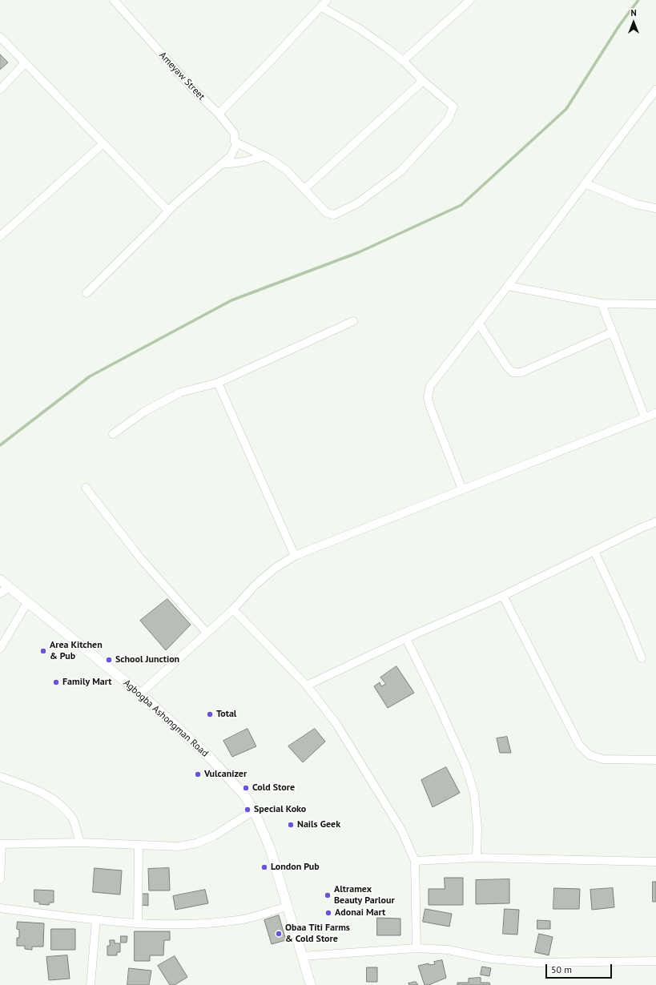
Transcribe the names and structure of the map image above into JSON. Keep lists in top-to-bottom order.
{
  "streets": {
    "street": ["Ameyaw Street", "Agbogba Ashongman Road"]
  },
  "places": [
    "Area Kitchen & Pub",
    "School Junction",
    "Family Mart",
    "Total",
    "Vulcanizer",
    "Cold Store",
    "Special Koko",
    "Nails Geek",
    "London Pub",
    "Altramex Beauty Parlour",
    "Adonai Mart",
    "Obaa Titi Farms & Cold Store"
  ],
  "scale_bar": "50 m",
  "north": "top"
}
